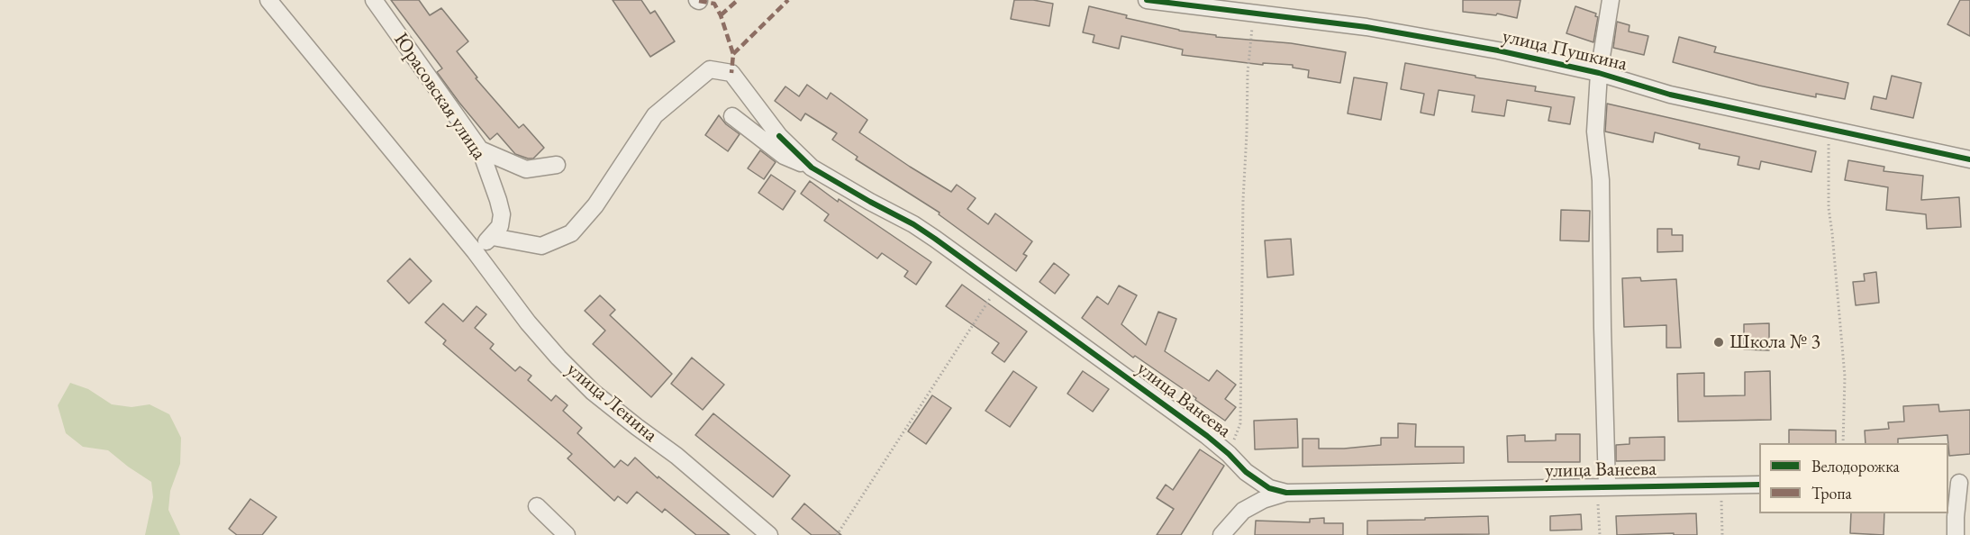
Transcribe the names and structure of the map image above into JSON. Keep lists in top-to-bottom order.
{
  "streets": {
    "street": [
      "улица Пушкина",
      "Юрасовская улица",
      "улица Ванеева",
      "улица Ленина"
    ]
  },
  "crossings": [
    ["Юрасовская улица", "улица Ванеева"]
  ],
  "places": ["Школа № 3"],
  "legend": ["Велодорожка", "Тропа"]
}
